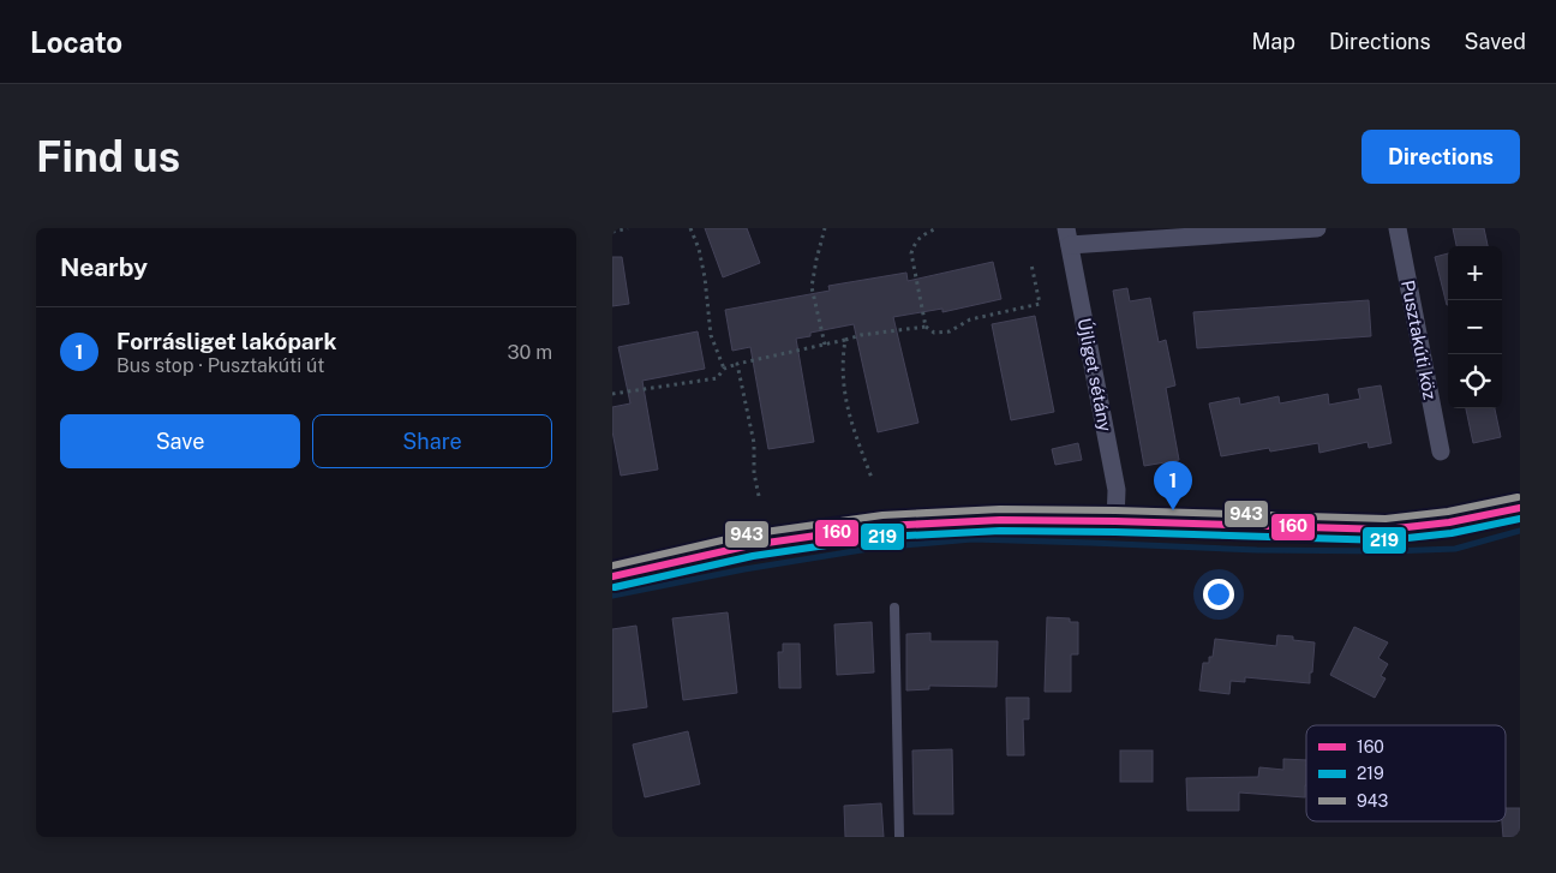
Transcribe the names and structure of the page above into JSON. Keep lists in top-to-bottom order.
{
  "streets": {
    "street": ["Pusztakúti köz", "Újliget sétány"]
  },
  "lines": ["transit line 943", "transit line 160", "transit line 219"],
  "legend": ["160", "219", "943"],
  "page": {
    "header": "Locato",
    "nav": ["Map", "Directions", "Saved"],
    "buttons": [
      "Directions",
      ["Save", "Share"]
    ],
    "title": "Find us",
    "heading": "Nearby",
    "map_buttons": ["+", "−"],
    "list": [
      {
        "mark": "1",
        "name": "Forrásliget lakópark",
        "note": "Bus stop · Pusztakúti út",
        "value": "30 m"
      }
    ],
    "pins": "1"
  }
}
